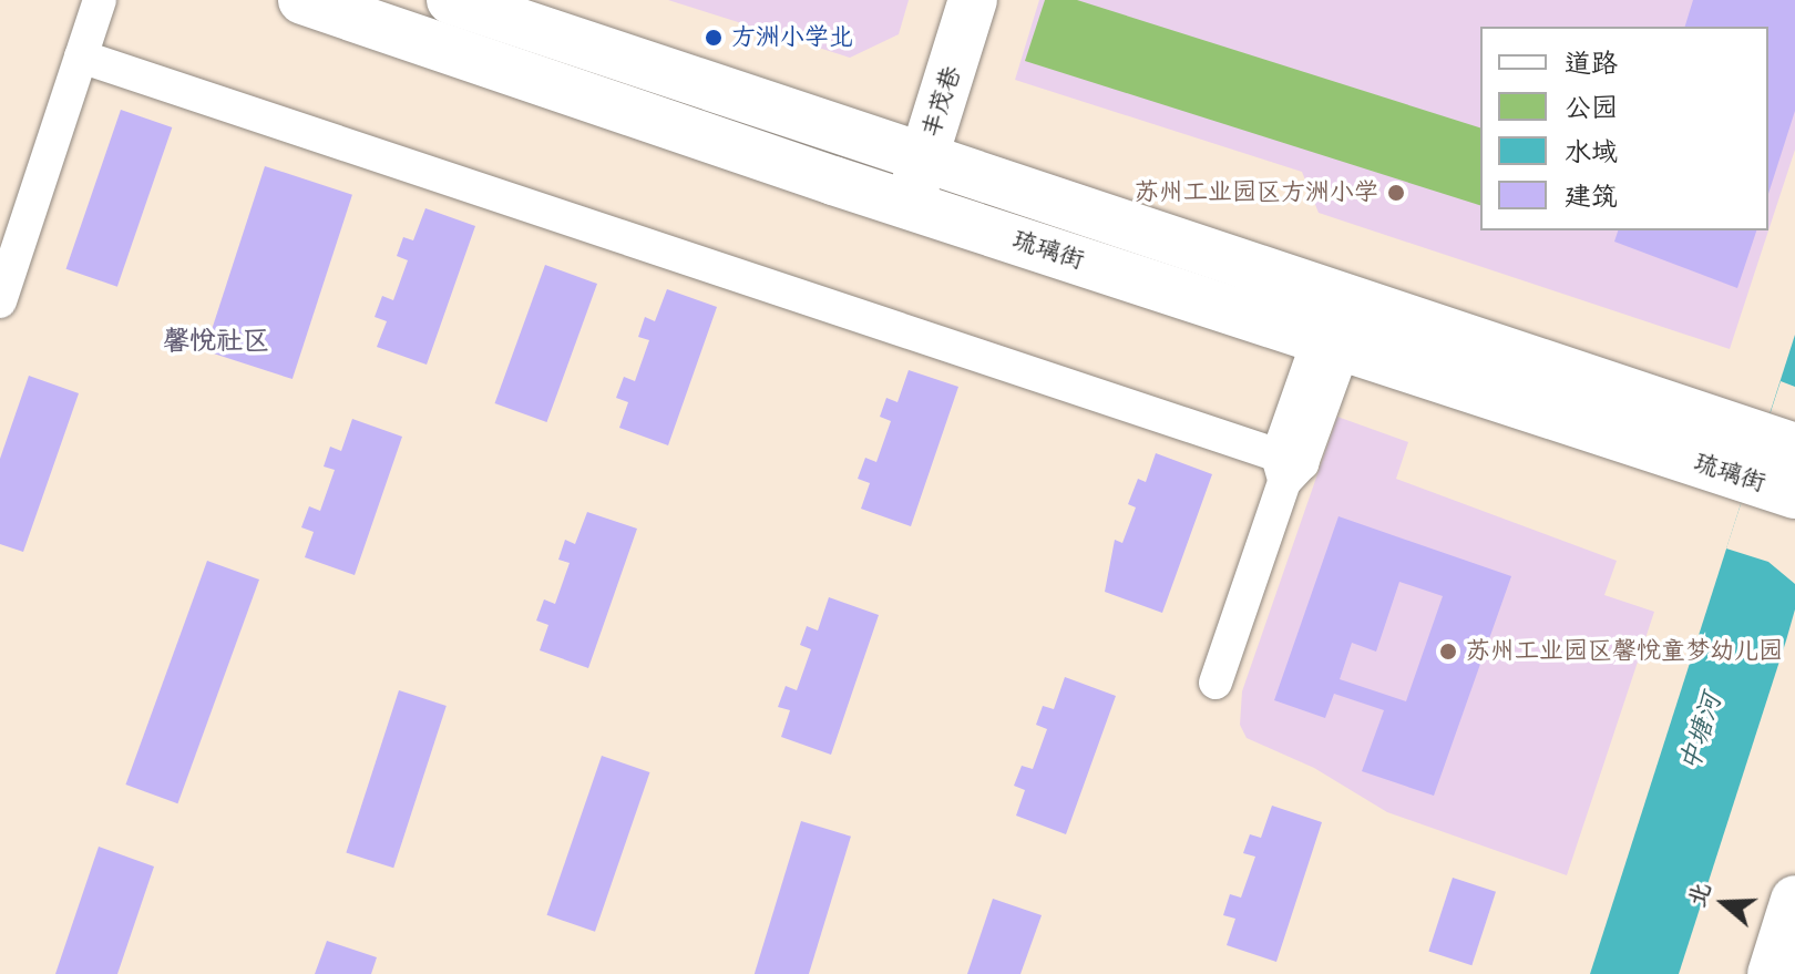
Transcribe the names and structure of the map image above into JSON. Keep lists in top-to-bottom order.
{
  "streets": {
    "main road": ["丰茂巷", "琉璃街"]
  },
  "crossings": [
    ["丰茂巷", "琉璃街"]
  ],
  "districts": ["馨悦社区"],
  "water": ["中塘河"],
  "places": ["方洲小学北", "苏州工业园区方洲小学", "苏州工业园区馨悦童梦幼儿园"],
  "legend": [
    "道路",
    "公园",
    "水域",
    "建筑"
  ],
  "north": "left"
}
